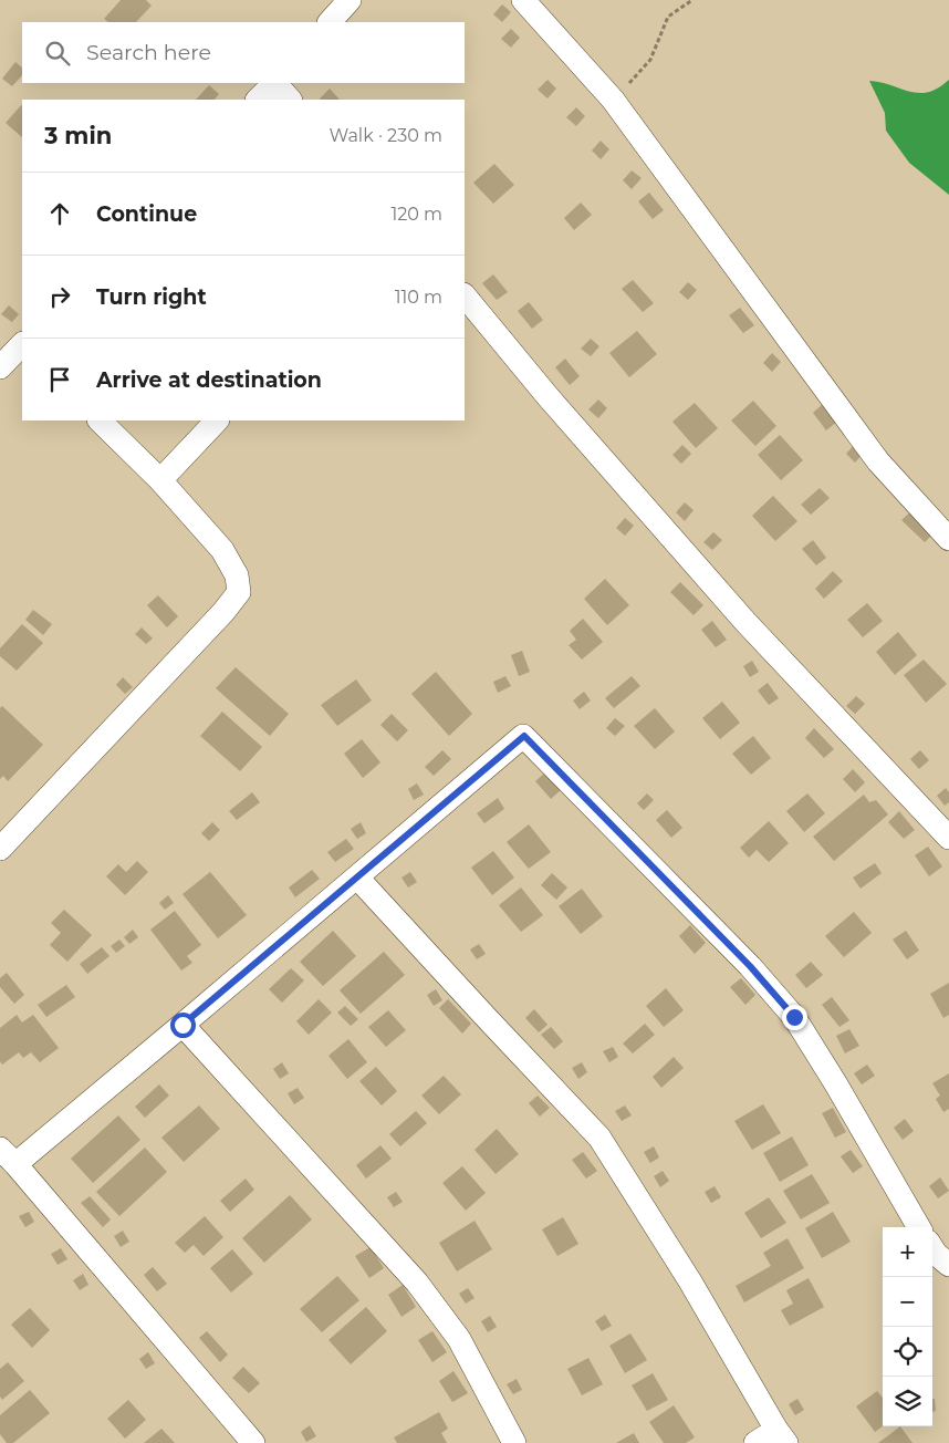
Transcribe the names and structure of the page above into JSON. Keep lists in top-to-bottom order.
{
  "page": {
    "search": "Search here",
    "heading": ["3 min", "Walk · 230 m"],
    "list": [
      ["Continue", "120 m"],
      ["Turn right", "110 m"],
      "Arrive at destination"
    ],
    "map_buttons": ["+", "−"]
  }
}
